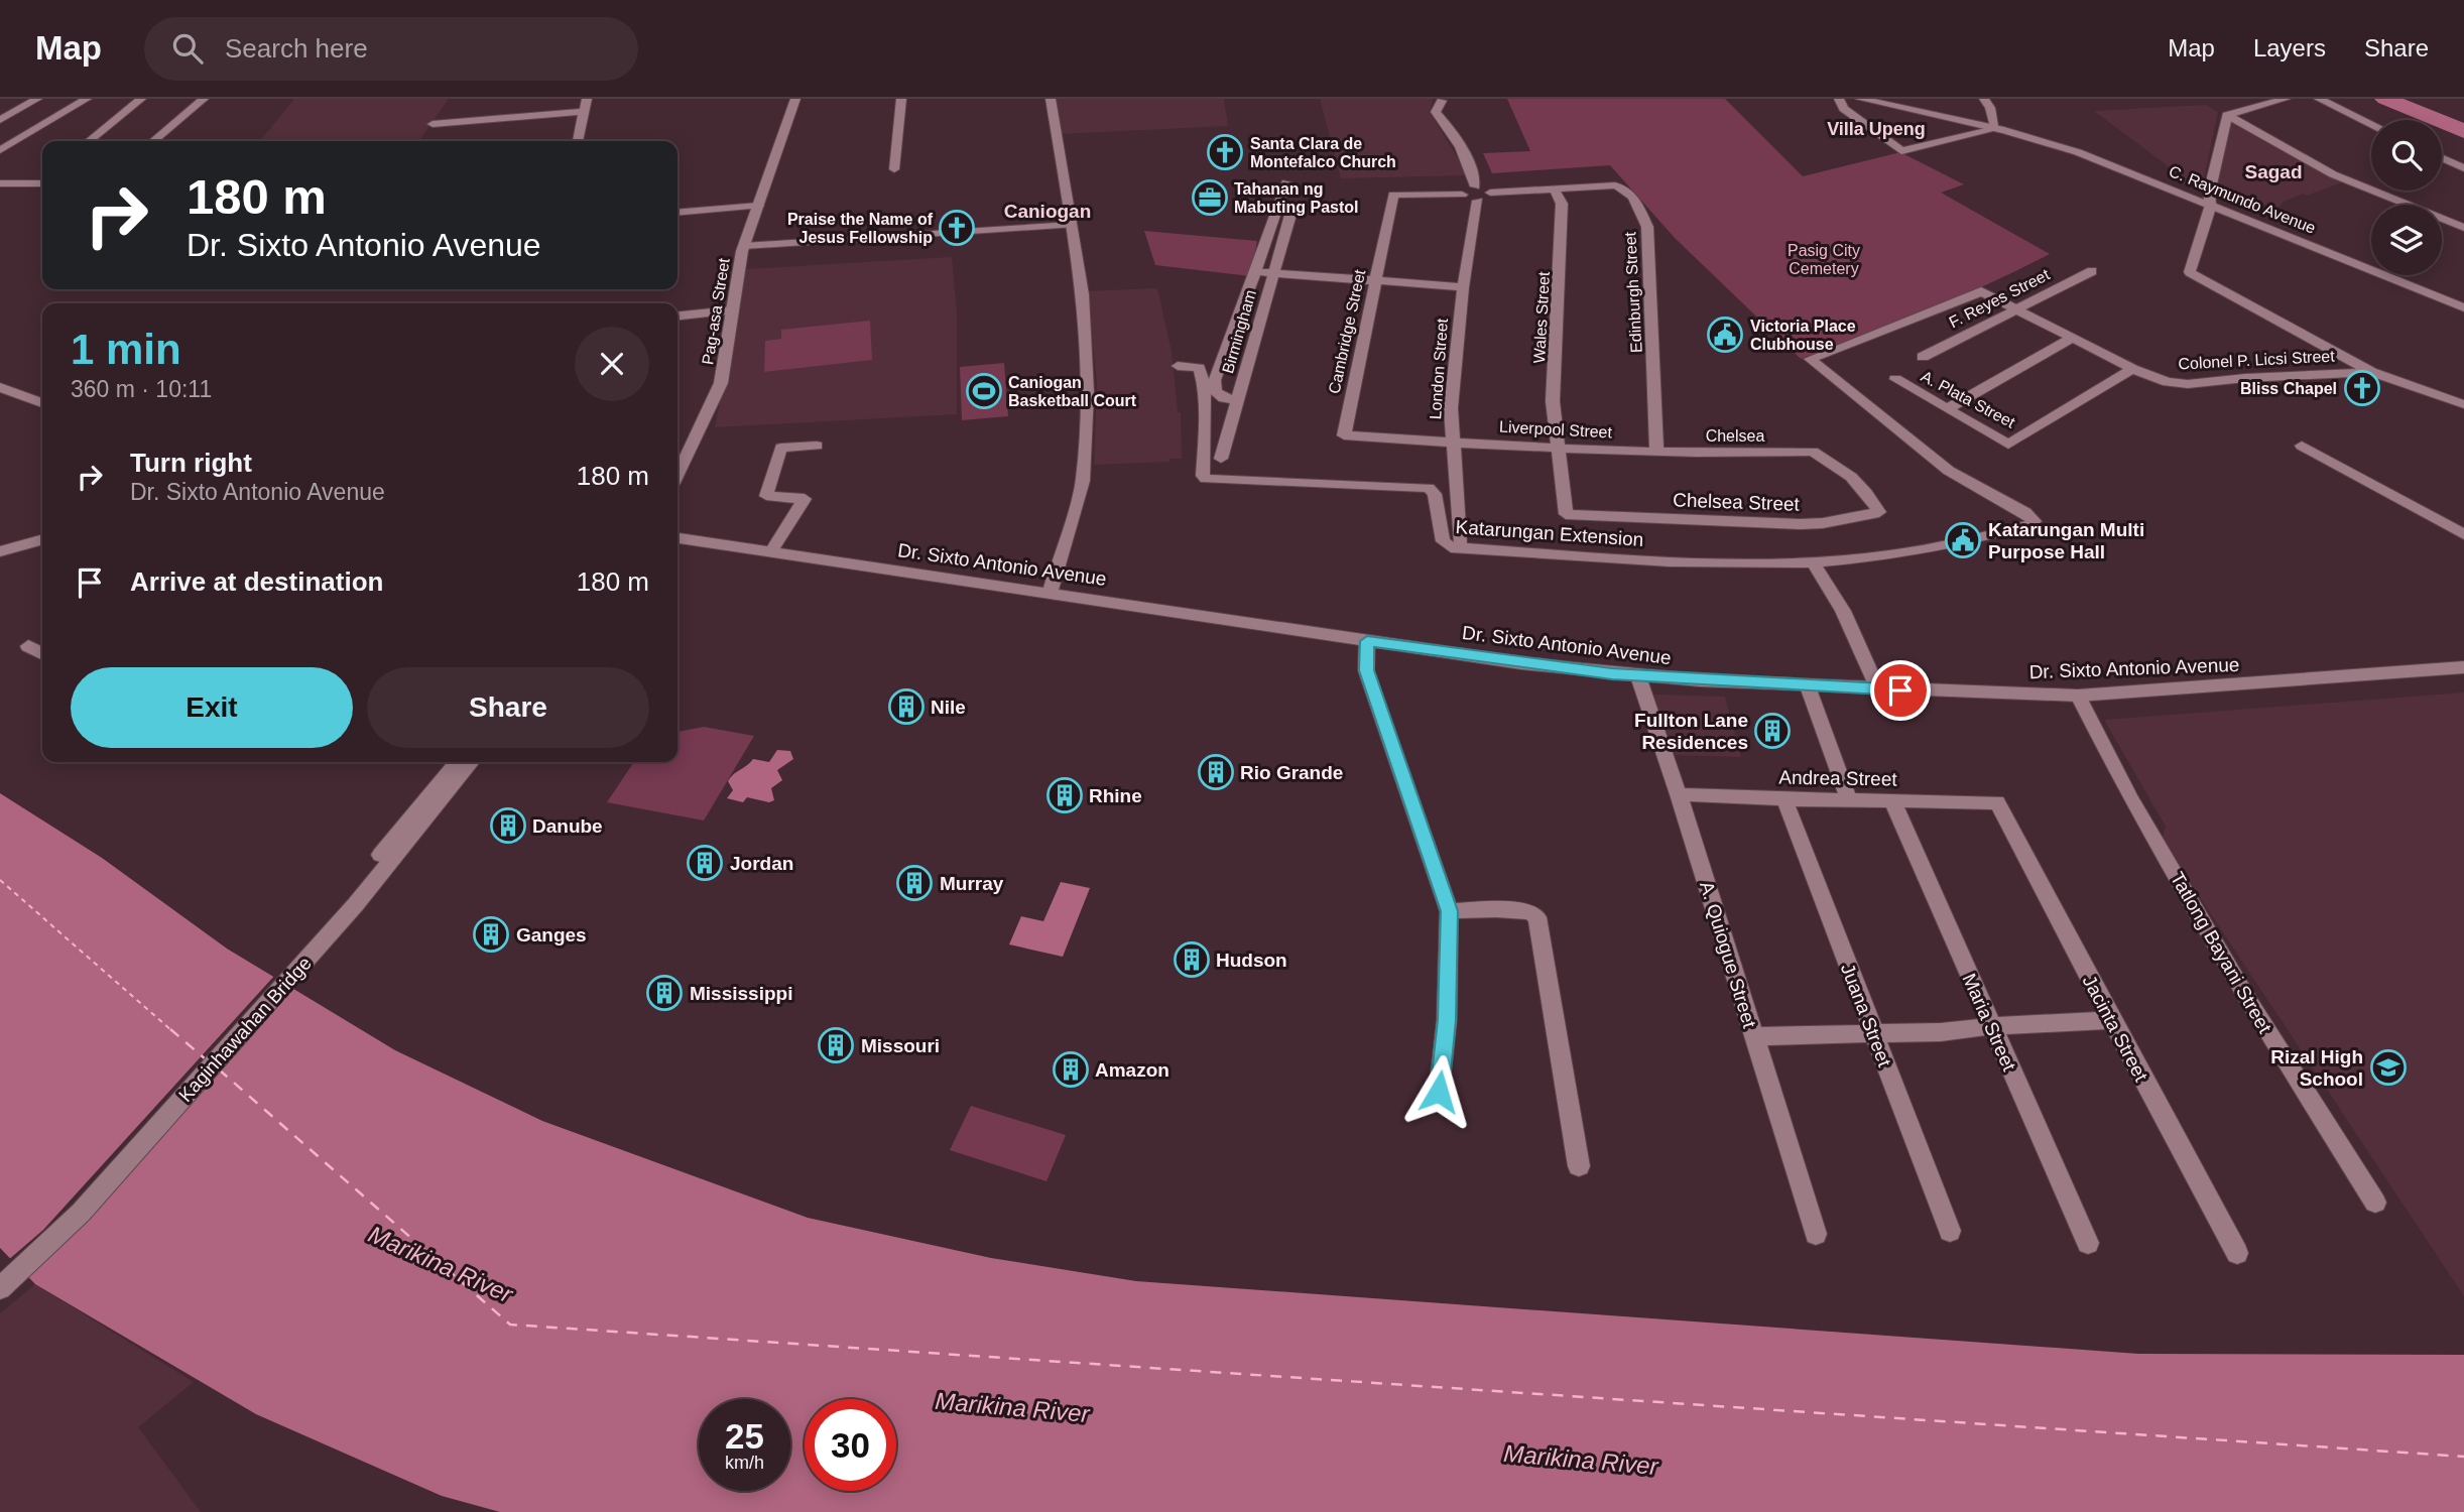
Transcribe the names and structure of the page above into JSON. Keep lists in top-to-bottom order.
{
  "streets": {
    "street": [
      "C. Raymundo Avenue",
      "Edinburgh Street",
      "F. Reyes Street",
      "Pag-asa Street",
      "Wales Street",
      "Birmingham",
      "Cambridge Street",
      "Colonel P. Licsi Street",
      "London Street",
      "A. Plata Street",
      "Liverpool Street",
      "Chelsea",
      "Chelsea Street",
      "Katarungan Extension",
      "Dr. Sixto Antonio Avenue",
      "Andrea Street",
      "Tatlong Bayani Street",
      "A. Quiogue Street",
      "Juana Street",
      "Maria Street",
      "Jacinta Street",
      "Kaginhawahan Bridge"
    ]
  },
  "crossings": [
    ["Edinburgh Street", "Wales Street"],
    ["Edinburgh Street", "Liverpool Street"],
    ["Edinburgh Street", "Chelsea"],
    ["F. Reyes Street", "Colonel P. Licsi Street"],
    ["Wales Street", "Liverpool Street"],
    ["Wales Street", "Chelsea Street"],
    ["Cambridge Street", "London Street"],
    ["Cambridge Street", "Liverpool Street"],
    ["Colonel P. Licsi Street", "A. Plata Street"],
    ["Colonel P. Licsi Street", "Katarungan Extension"],
    ["London Street", "Liverpool Street"],
    ["Liverpool Street", "Chelsea"],
    ["Liverpool Street", "Chelsea Street"],
    ["Chelsea", "Chelsea Street"],
    ["Dr. Sixto Antonio Avenue", "Tatlong Bayani Street"],
    ["Dr. Sixto Antonio Avenue", "A. Quiogue Street"],
    ["Andrea Street", "A. Quiogue Street"],
    ["Andrea Street", "Juana Street"],
    ["Andrea Street", "Maria Street"],
    ["Andrea Street", "Jacinta Street"]
  ],
  "districts": ["Villa Upeng", "Sagad", "Caniogan"],
  "water": ["Marikina River"],
  "parks": ["Pasig City Cemetery"],
  "places": {
    "church": ["Santa Clara de Montefalco Church", "Praise the Name of Jesus Fellowship", "Bliss Chapel"],
    "office": ["Tahanan ng Mabuting Pastol"],
    "public building": ["Victoria Place Clubhouse", "Katarungan Multi Purpose Hall"],
    "sports": ["Caniogan Basketball Court"],
    "building": [
      "Nile",
      "Fullton Lane Residences",
      "Rio Grande",
      "Rhine",
      "Danube",
      "Jordan",
      "Murray",
      "Ganges",
      "Hudson",
      "Mississippi",
      "Missouri",
      "Amazon"
    ],
    "school or university": ["Rizal High School"]
  },
  "page": {
    "header": "Map",
    "search": "Search here",
    "nav": ["Map", "Layers", "Share"],
    "turn": ["180 m", "Dr. Sixto Antonio Avenue"],
    "heading": ["1 min", "360 m · 10:11"],
    "list": [
      {
        "name": "Turn right",
        "note": "Dr. Sixto Antonio Avenue",
        "value": "180 m"
      },
      {
        "name": "Arrive at destination",
        "value": "180 m"
      }
    ],
    "buttons": ["Exit", "Share"],
    "speed": "25 km/h",
    "limit": "30"
  }
}
